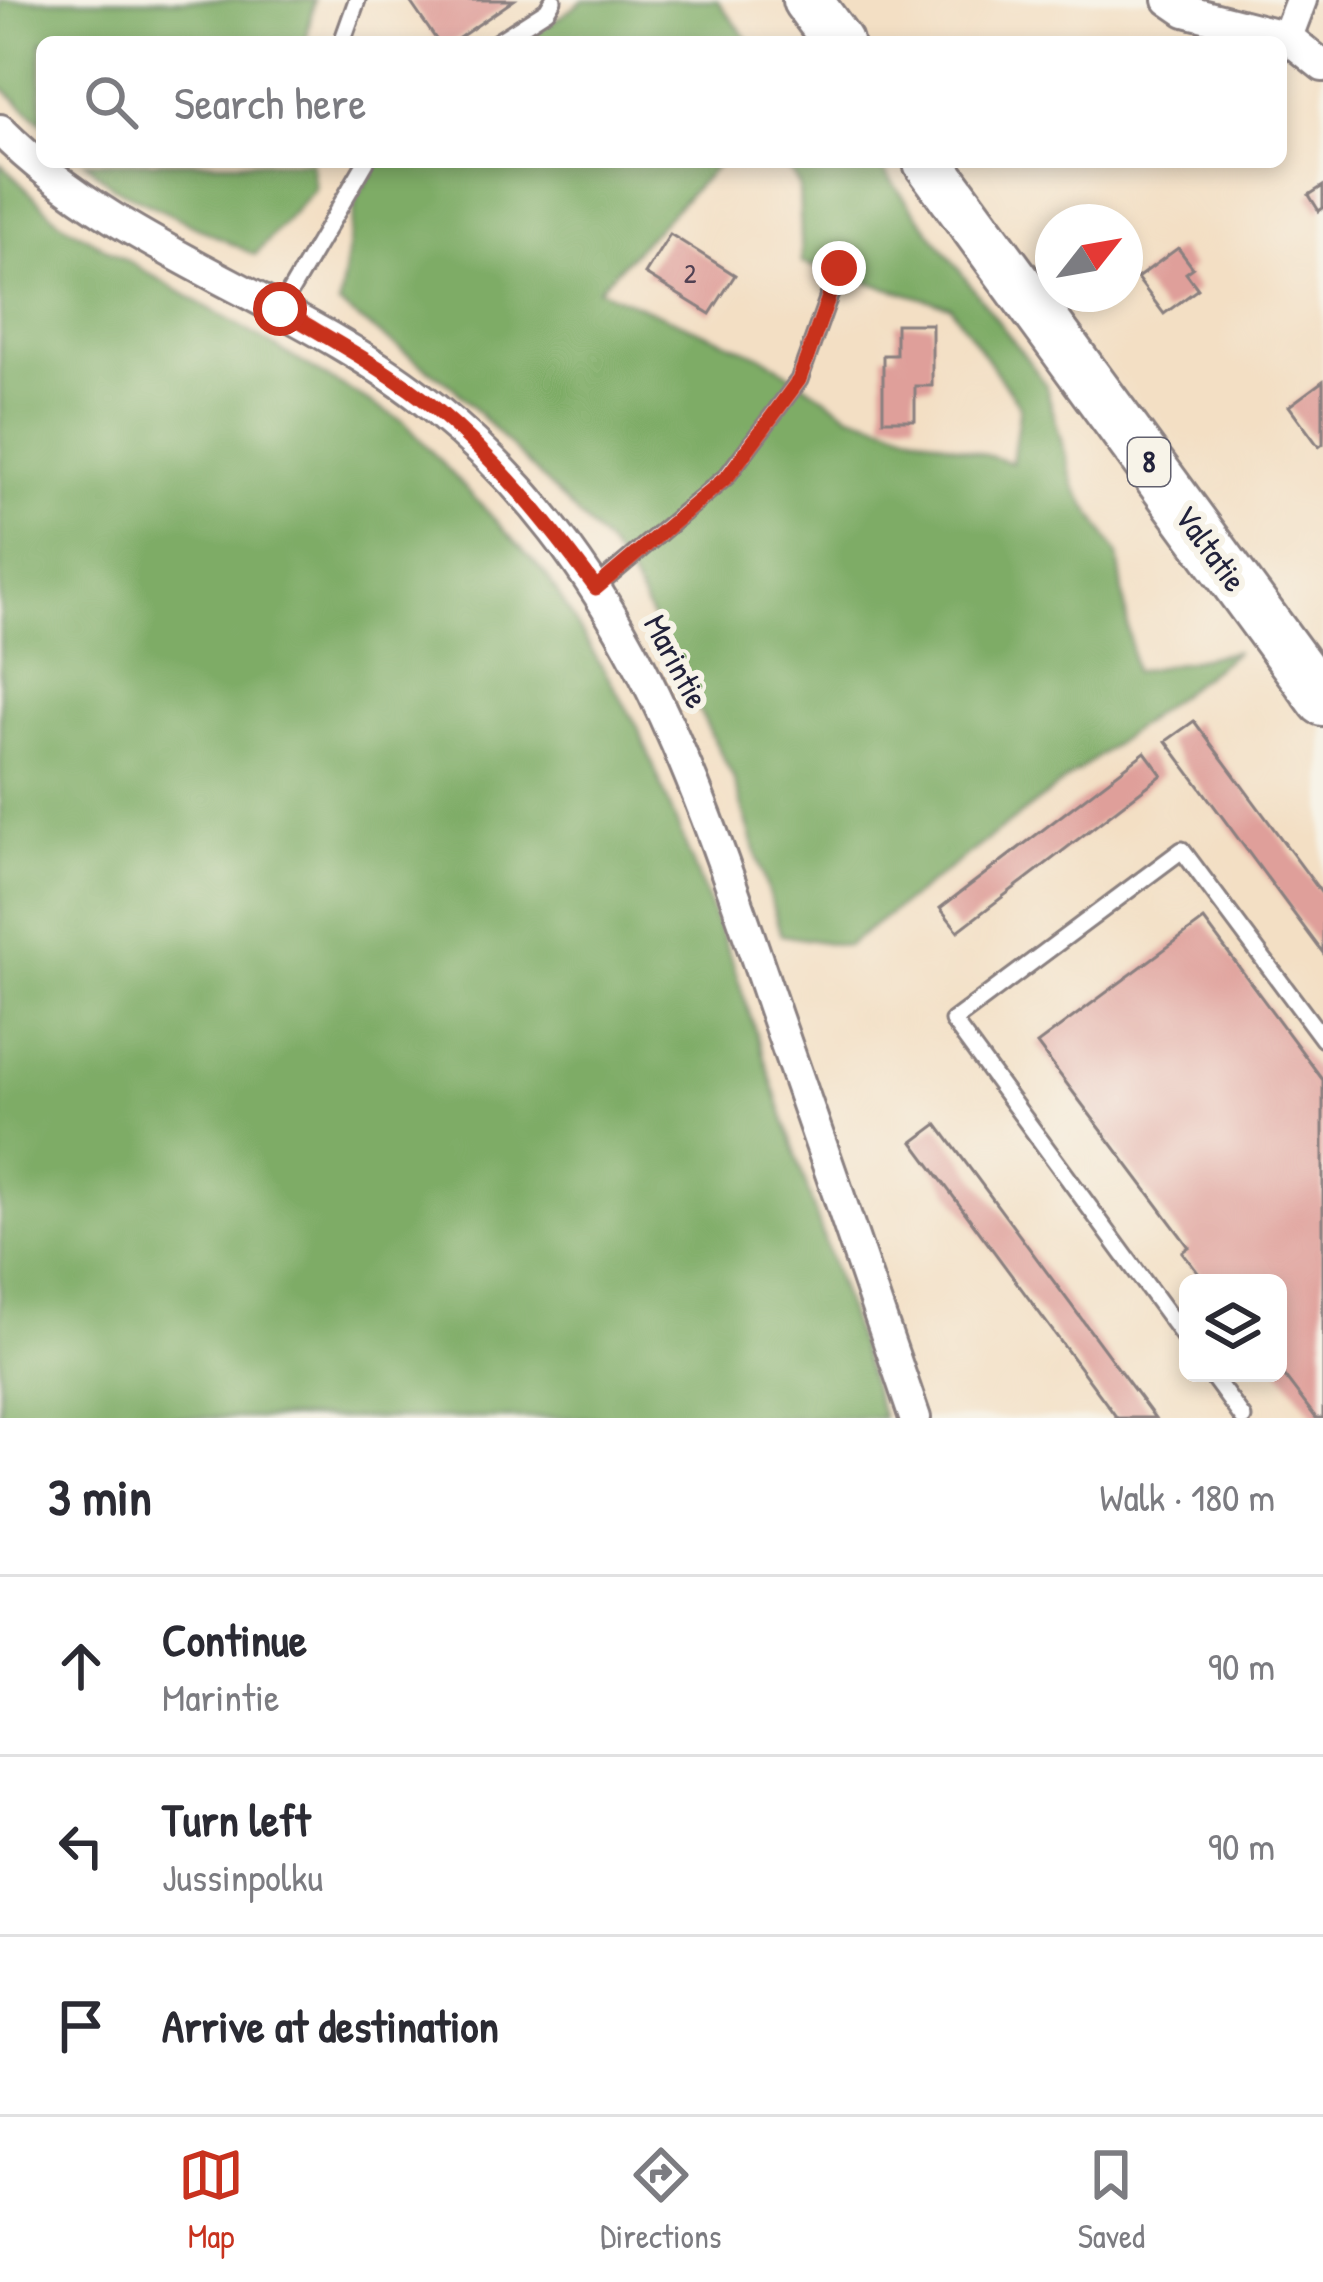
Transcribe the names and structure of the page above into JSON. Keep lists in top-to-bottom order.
{
  "streets": {
    "highway": ["8", "Valtatie"],
    "street": ["Marintie"]
  },
  "house_numbers": ["2"],
  "north": "top right",
  "page": {
    "search": "Search here",
    "heading": ["3 min", "Walk · 180 m"],
    "list": [
      ["Continue", "Marintie", "90 m"],
      ["Turn left", "Jussinpolku", "90 m"],
      "Arrive at destination"
    ],
    "nav": ["Map", "Directions", "Saved"]
  }
}
